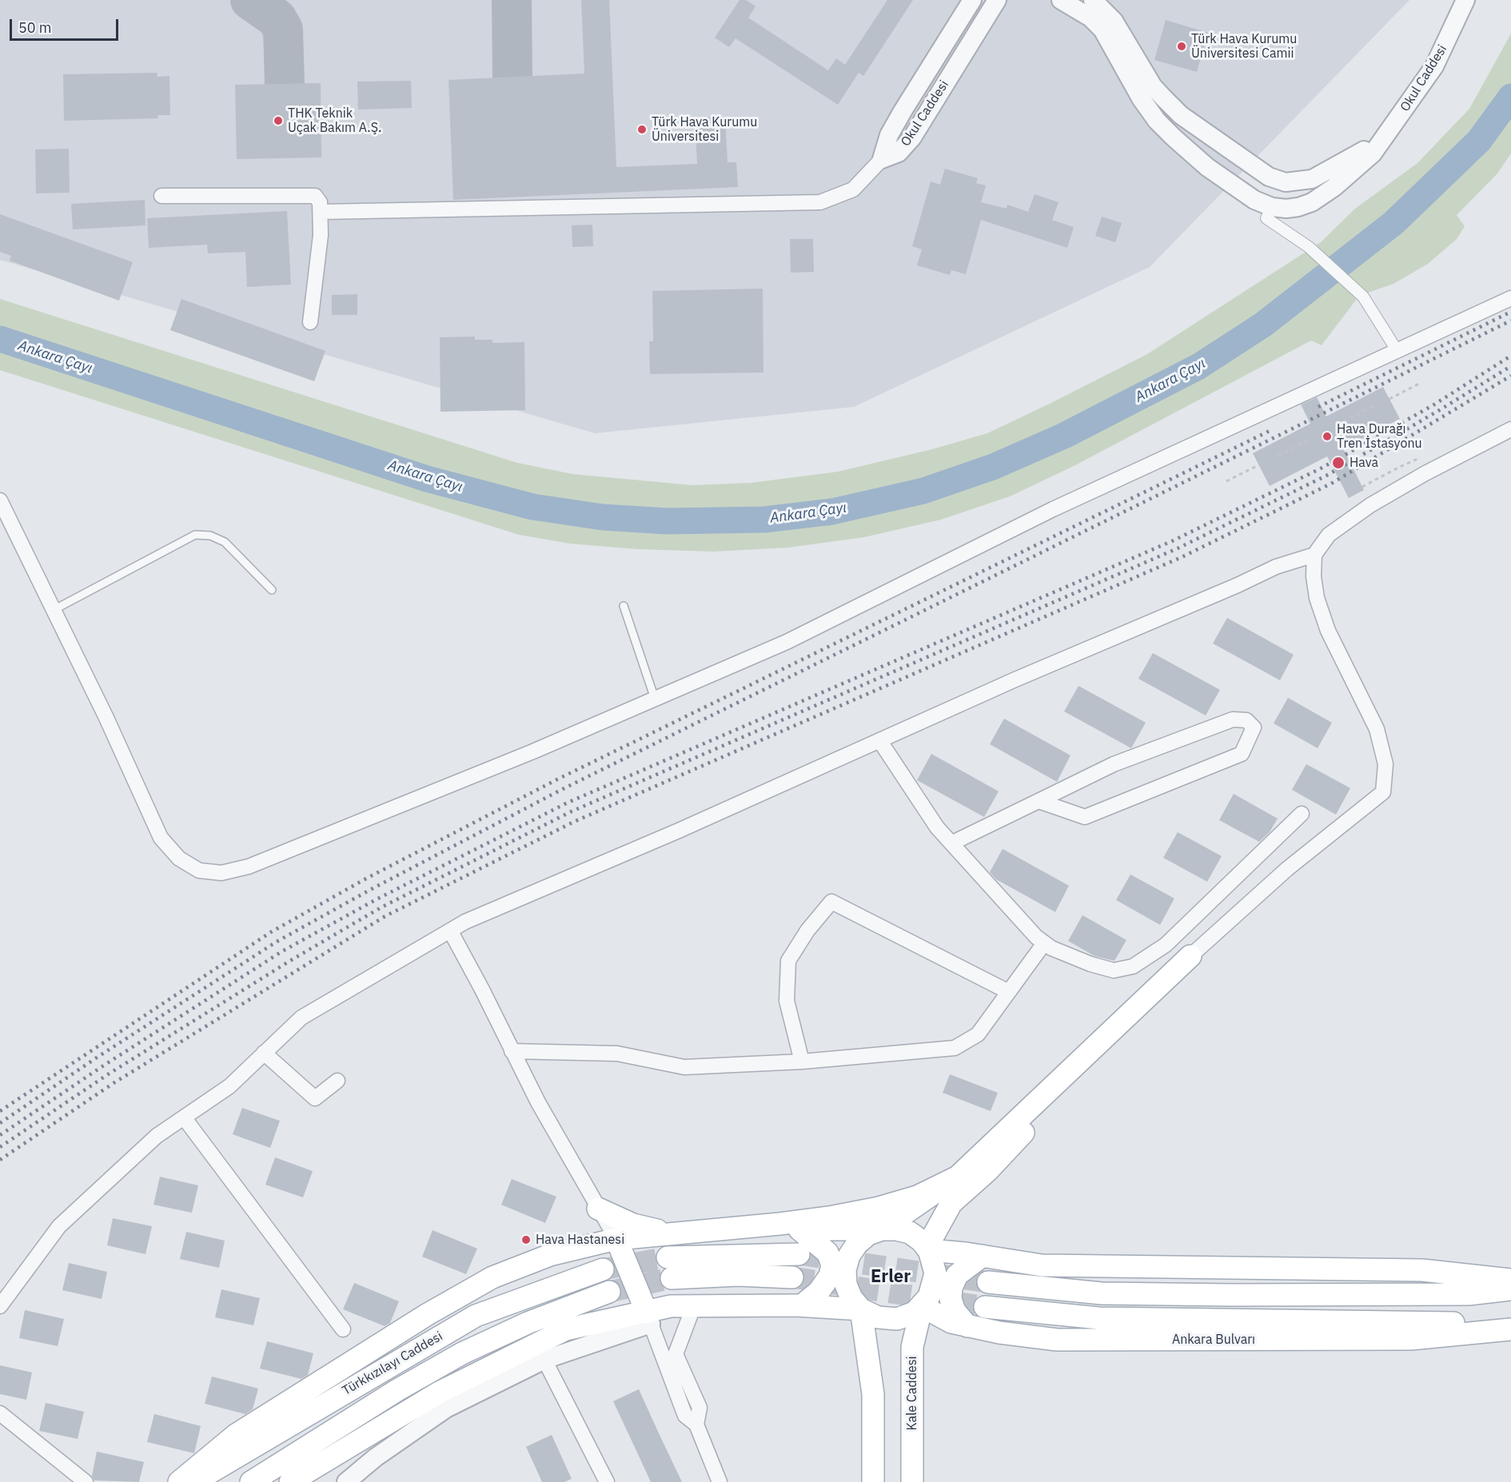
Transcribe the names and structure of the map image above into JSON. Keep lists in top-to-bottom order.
{
  "streets": {
    "main road": ["Ankara Bulvarı", "Türkkızılayı Caddesi", "Kale Caddesi"],
    "street": ["Okul Caddesi"]
  },
  "crossings": [
    ["Ankara Bulvarı", "Kale Caddesi"]
  ],
  "districts": ["Erler"],
  "water": ["Ankara Çayı"],
  "places": [
    "Türk Hava Kurumu Üniversitesi Camii",
    "THK Teknik Uçak Bakım A.Ş.",
    "Türk Hava Kurumu Üniversitesi",
    "Hava Durağı Tren İstasyonu",
    "Hava",
    "Hava Hastanesi"
  ],
  "scale_bar": "50 m"
}
